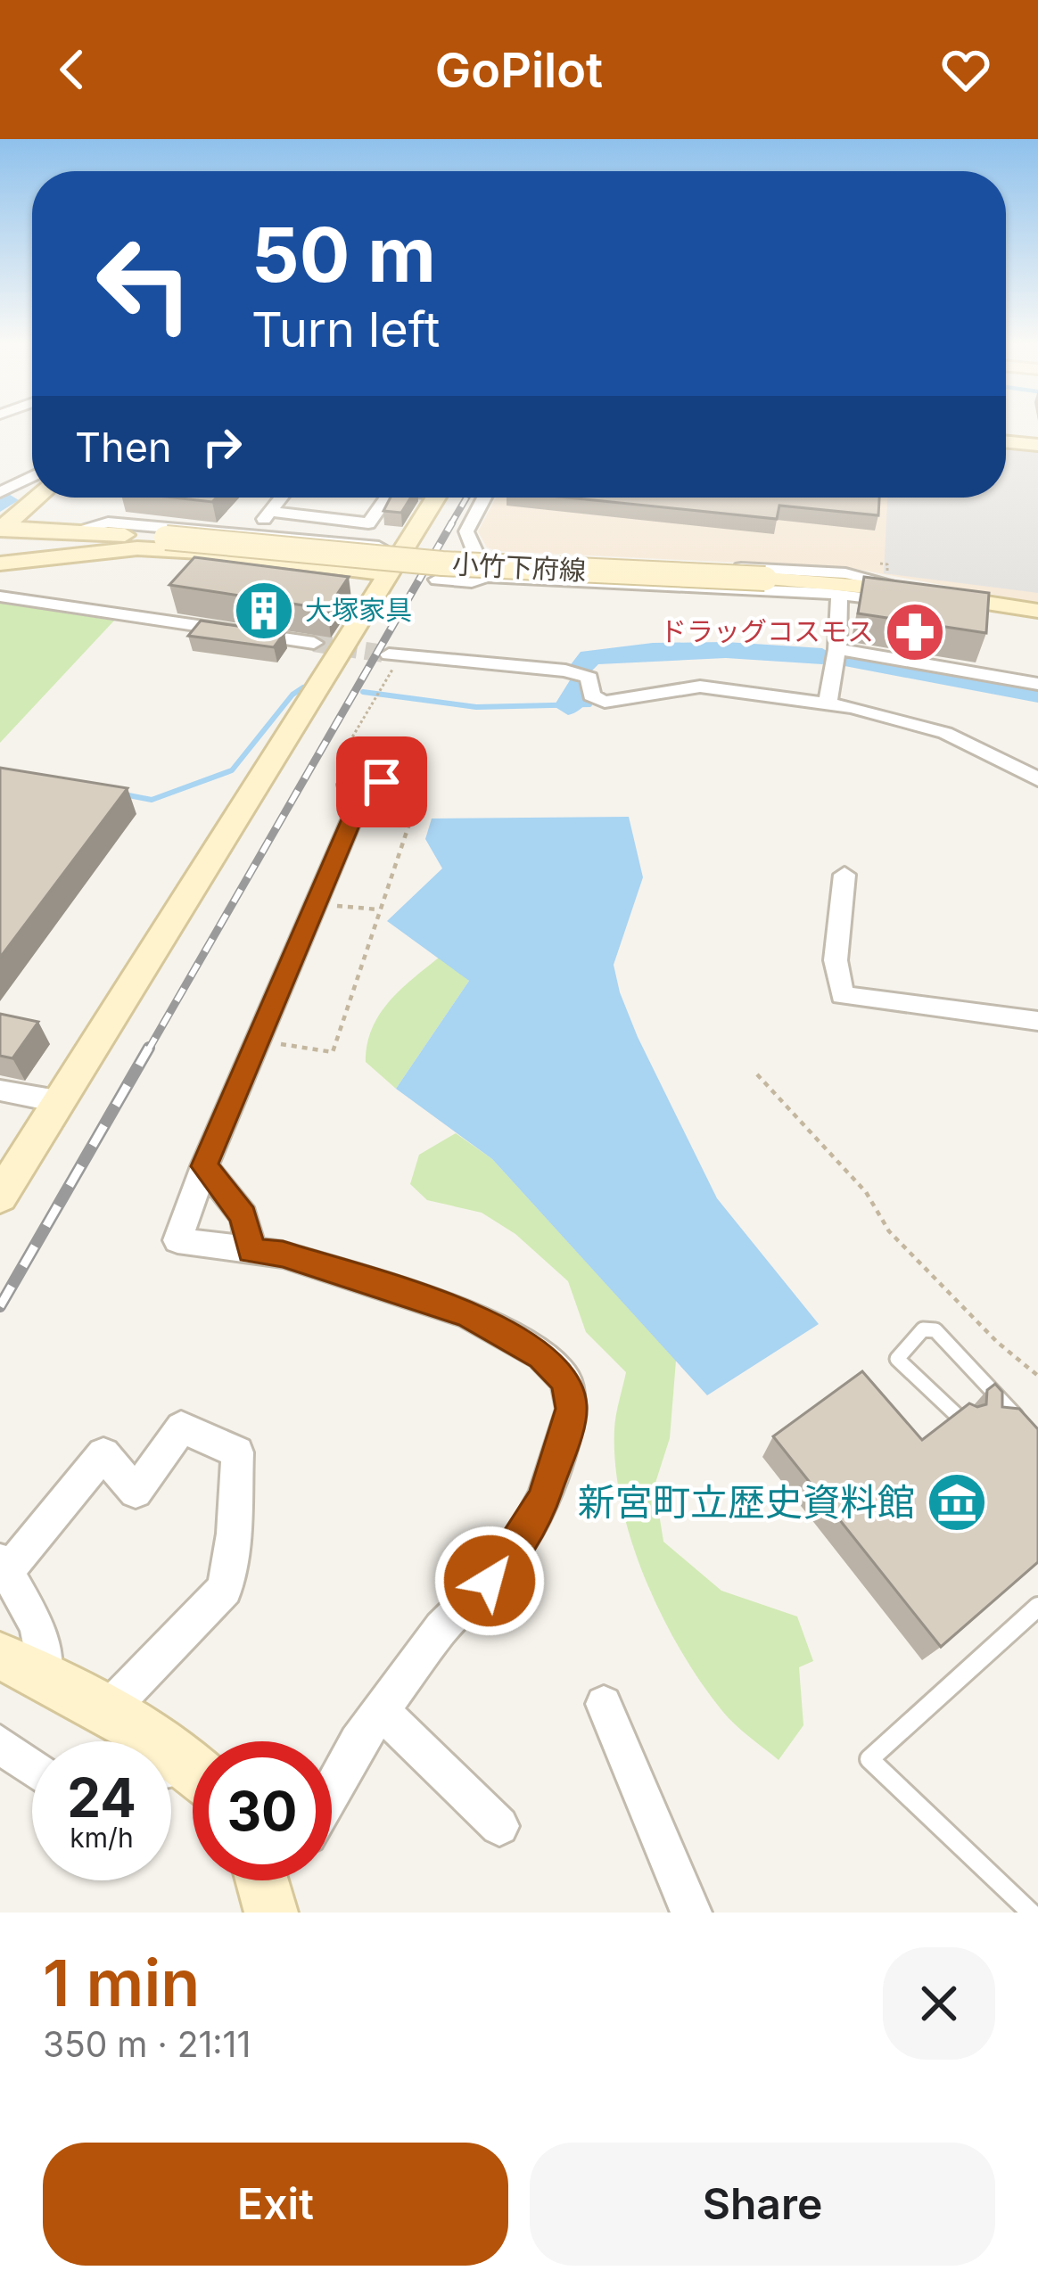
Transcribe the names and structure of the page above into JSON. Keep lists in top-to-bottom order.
{
  "streets": {
    "street": ["小竹下府線"]
  },
  "places": {
    "building": ["大塚家具"],
    "pharmacy": ["ドラッグコスモス"],
    "museum": ["新宮町立歴史資料館"]
  },
  "page": {
    "header": "GoPilot",
    "turn": ["50 m", "Turn left"],
    "then": "Then",
    "speed": "24 km/h",
    "limit": "30",
    "heading": ["1 min", "350 m · 21:11"],
    "buttons": ["Exit", "Share"]
  }
}
